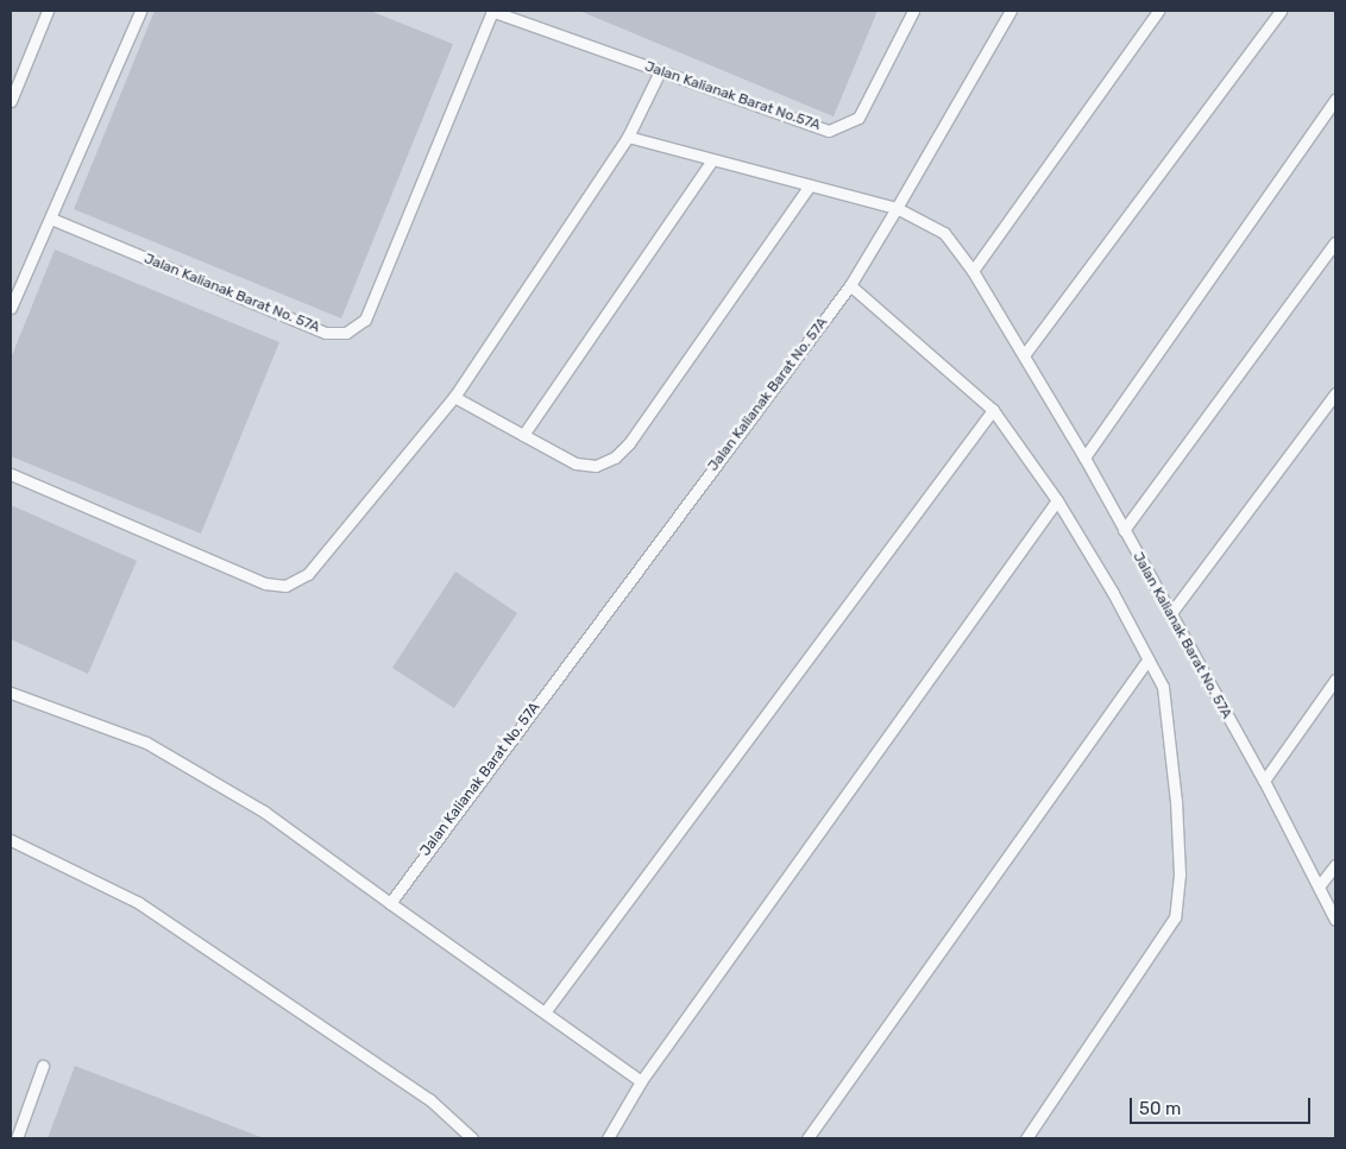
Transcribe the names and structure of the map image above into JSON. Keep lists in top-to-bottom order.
{
  "streets": {
    "lane": ["Jalan Kalianak Barat No.57A", "Jalan Kalianak Barat No. 57A"]
  },
  "crossings": [
    ["Jalan Kalianak Barat No.57A", "Jalan Kalianak Barat No. 57A"]
  ],
  "scale_bar": "50 m"
}
